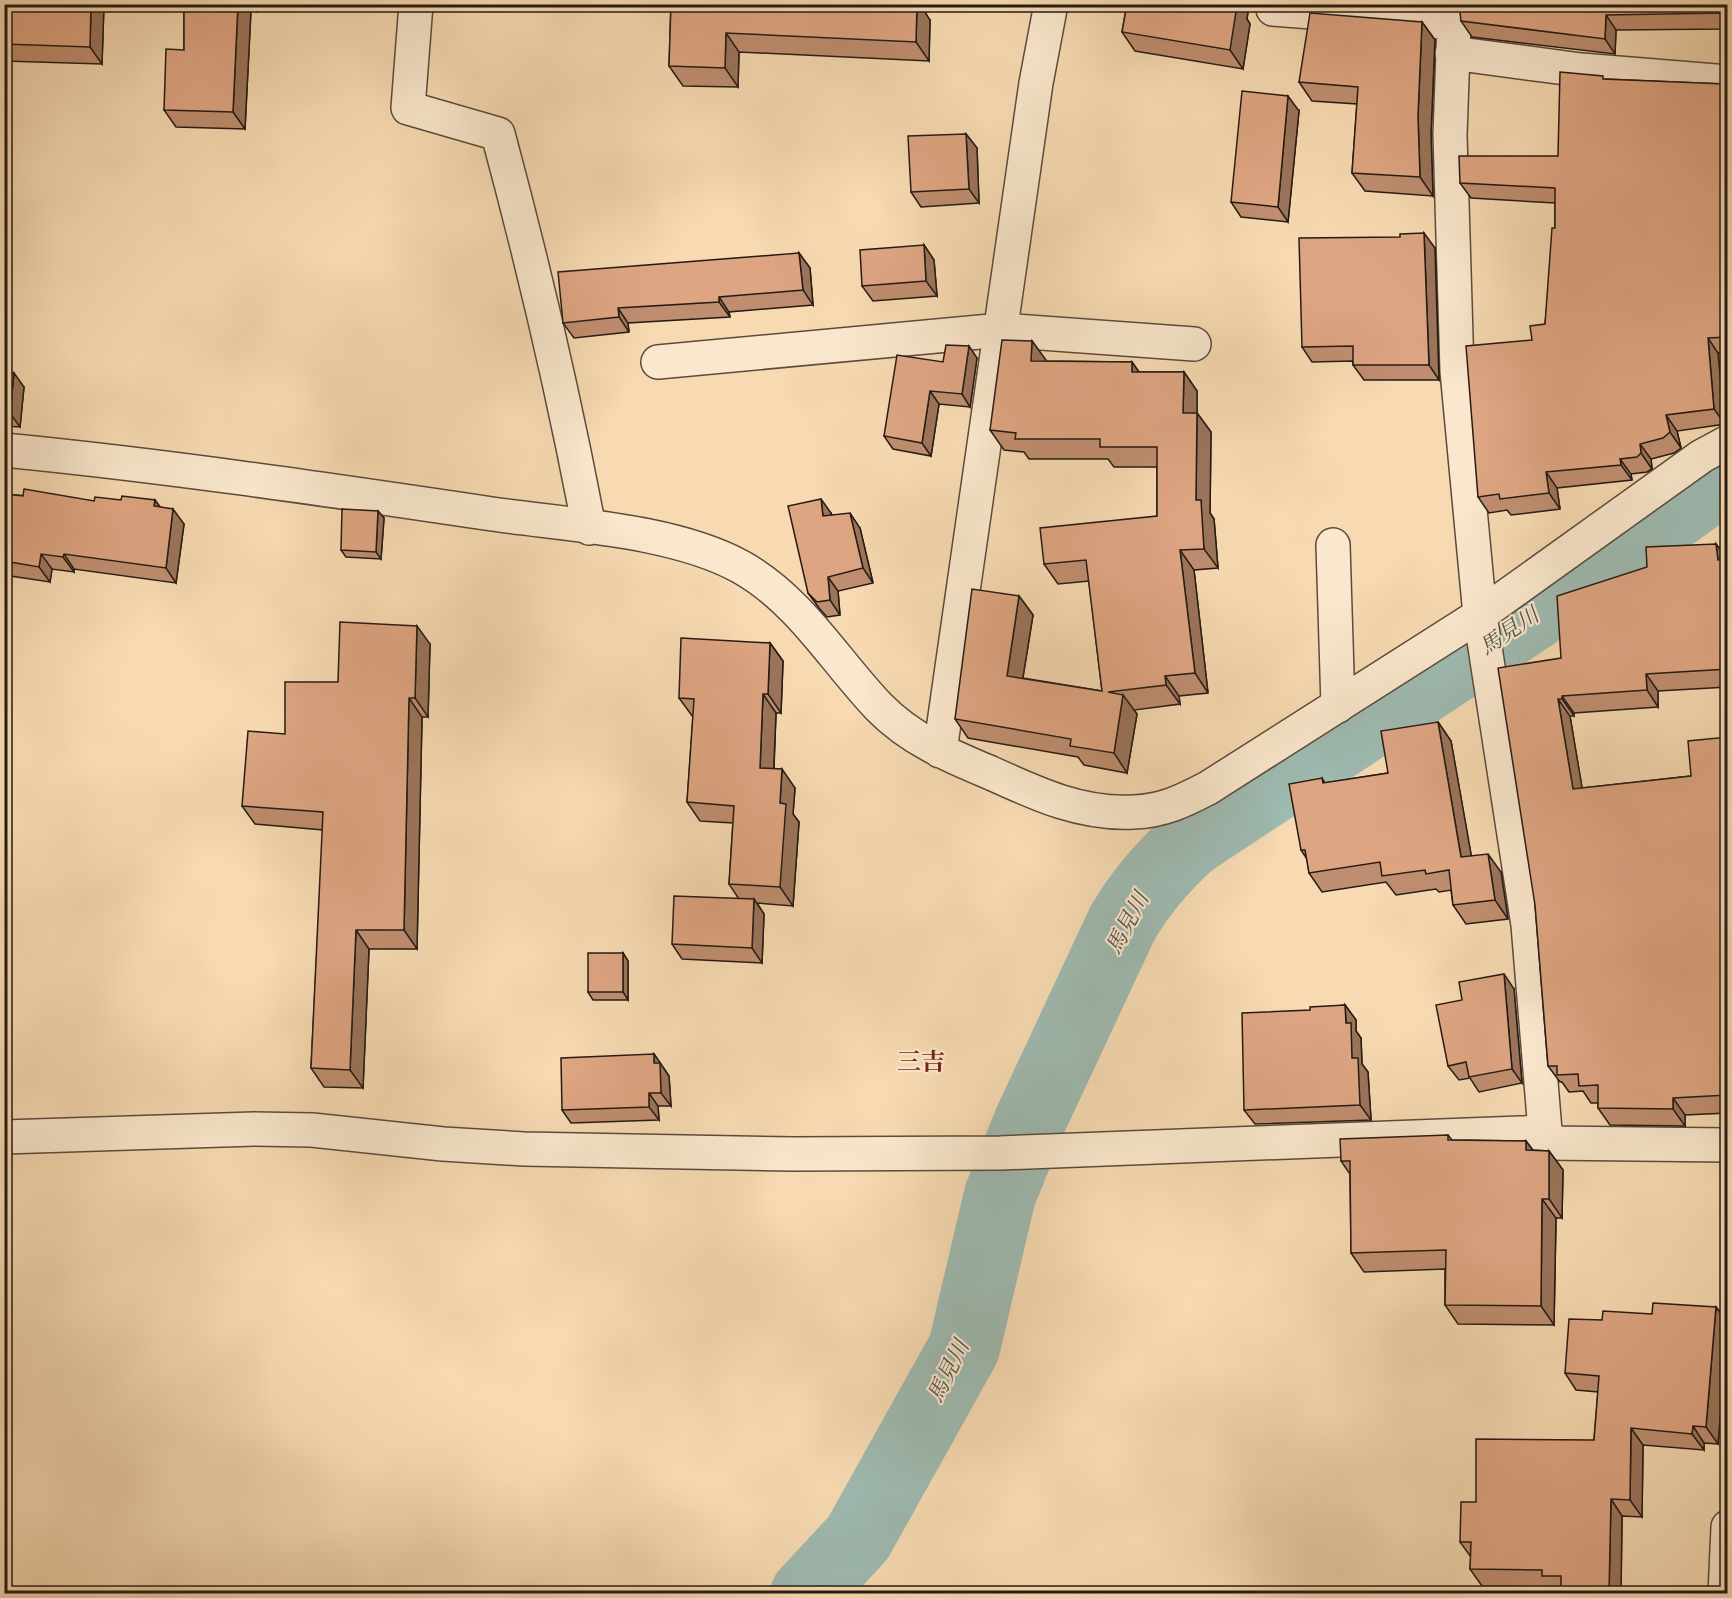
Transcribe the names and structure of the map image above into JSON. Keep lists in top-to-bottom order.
{
  "districts": ["三吉"],
  "water": ["馬見川"]
}
